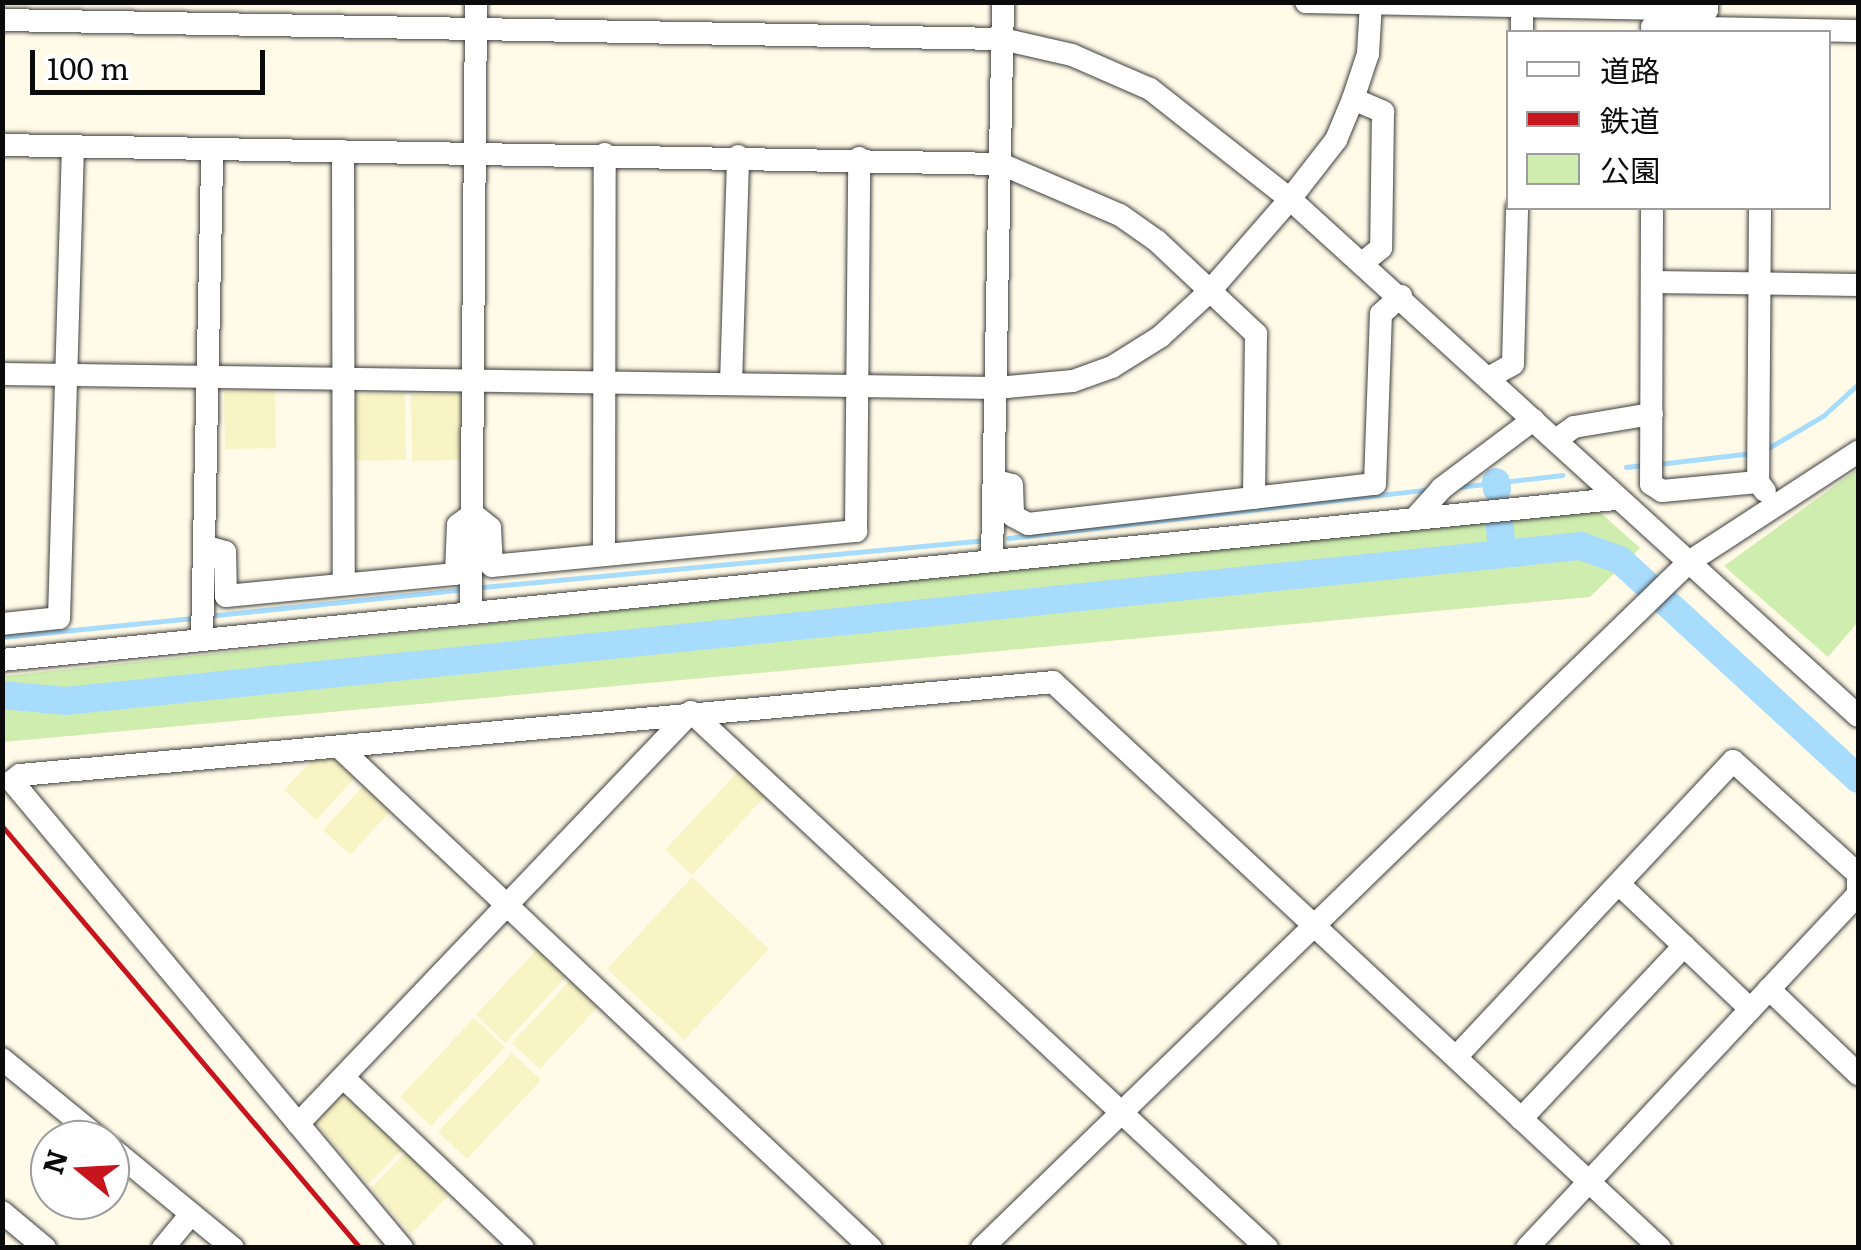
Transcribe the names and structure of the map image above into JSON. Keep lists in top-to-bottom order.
{
  "legend": ["道路", "鉄道", "公園"],
  "scale_bar": "100 m",
  "north": "left"
}
